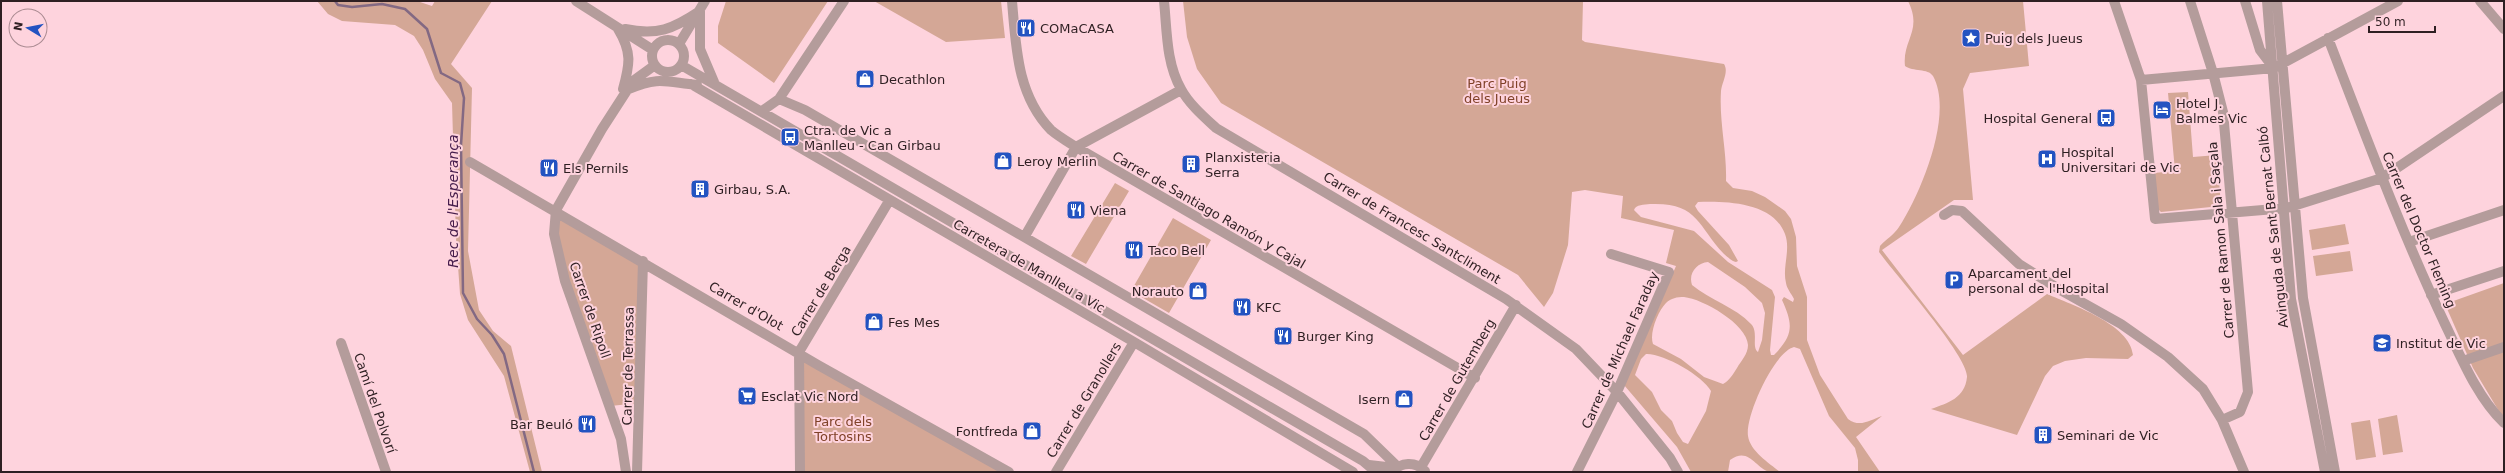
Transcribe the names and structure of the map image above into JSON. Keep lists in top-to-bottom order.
{
  "streets": {
    "street": [
      "Carrer de Santiago Ramón y Cajal",
      "Avinguda de Sant Bernat Calbó",
      "Carrer de Francesc Santcliment",
      "Carrer del Doctor Fleming",
      "Carrer de Ramon Sala i Saçala",
      "Carretera de Manlleu a Vic",
      "Carrer de Berga",
      "Carrer d'Olot",
      "Carrer de Ripoll",
      "Carrer de Michael Faraday",
      "Carrer de Terrassa",
      "Carrer de Gutemberg",
      "Carrer de Granollers",
      "Camí del Polvorí"
    ]
  },
  "crossings": [
    ["Carrer de Santiago Ramón y Cajal", "Carrer de Gutemberg"],
    ["Carrer de Francesc Santcliment", "Carrer de Michael Faraday"],
    ["Carrer de Francesc Santcliment", "Carrer de Gutemberg"],
    ["Carretera de Manlleu a Vic", "Carrer de Berga"],
    ["Carretera de Manlleu a Vic", "Carrer de Ripoll"],
    ["Carretera de Manlleu a Vic", "Carrer de Granollers"],
    ["Carrer de Berga", "Carrer d'Olot"],
    ["Carrer d'Olot", "Carrer de Ripoll"],
    ["Carrer d'Olot", "Carrer de Terrassa"]
  ],
  "water": ["Rec de l'Esperança"],
  "parks": ["Parc Puig dels Jueus", "Parc dels Tortosins"],
  "places": {
    "restaurant": [
      "COMaCASA",
      "Els Pernils",
      "Viena",
      "Taco Bell",
      "KFC",
      "Burger King",
      "Bar Beuló"
    ],
    "place": ["Puig dels Jueus"],
    "shop": [
      "Decathlon",
      "Leroy Merlin",
      "Norauto",
      "Fes Mes",
      "Isern",
      "Fontfreda"
    ],
    "hotel": ["Hotel J. Balmes Vic"],
    "bus stop": ["Hospital General", "Ctra. de Vic a Manlleu - Can Girbau"],
    "hospital": ["Hospital Universitari de Vic"],
    "building": ["Planxisteria Serra", "Girbau, S.A.", "Seminari de Vic"],
    "parking": ["Aparcament del personal de l'Hospital"],
    "school or university": ["Institut de Vic"],
    "supermarket": ["Esclat Vic Nord"]
  },
  "scale_bar": "50 m",
  "north": "left"
}
